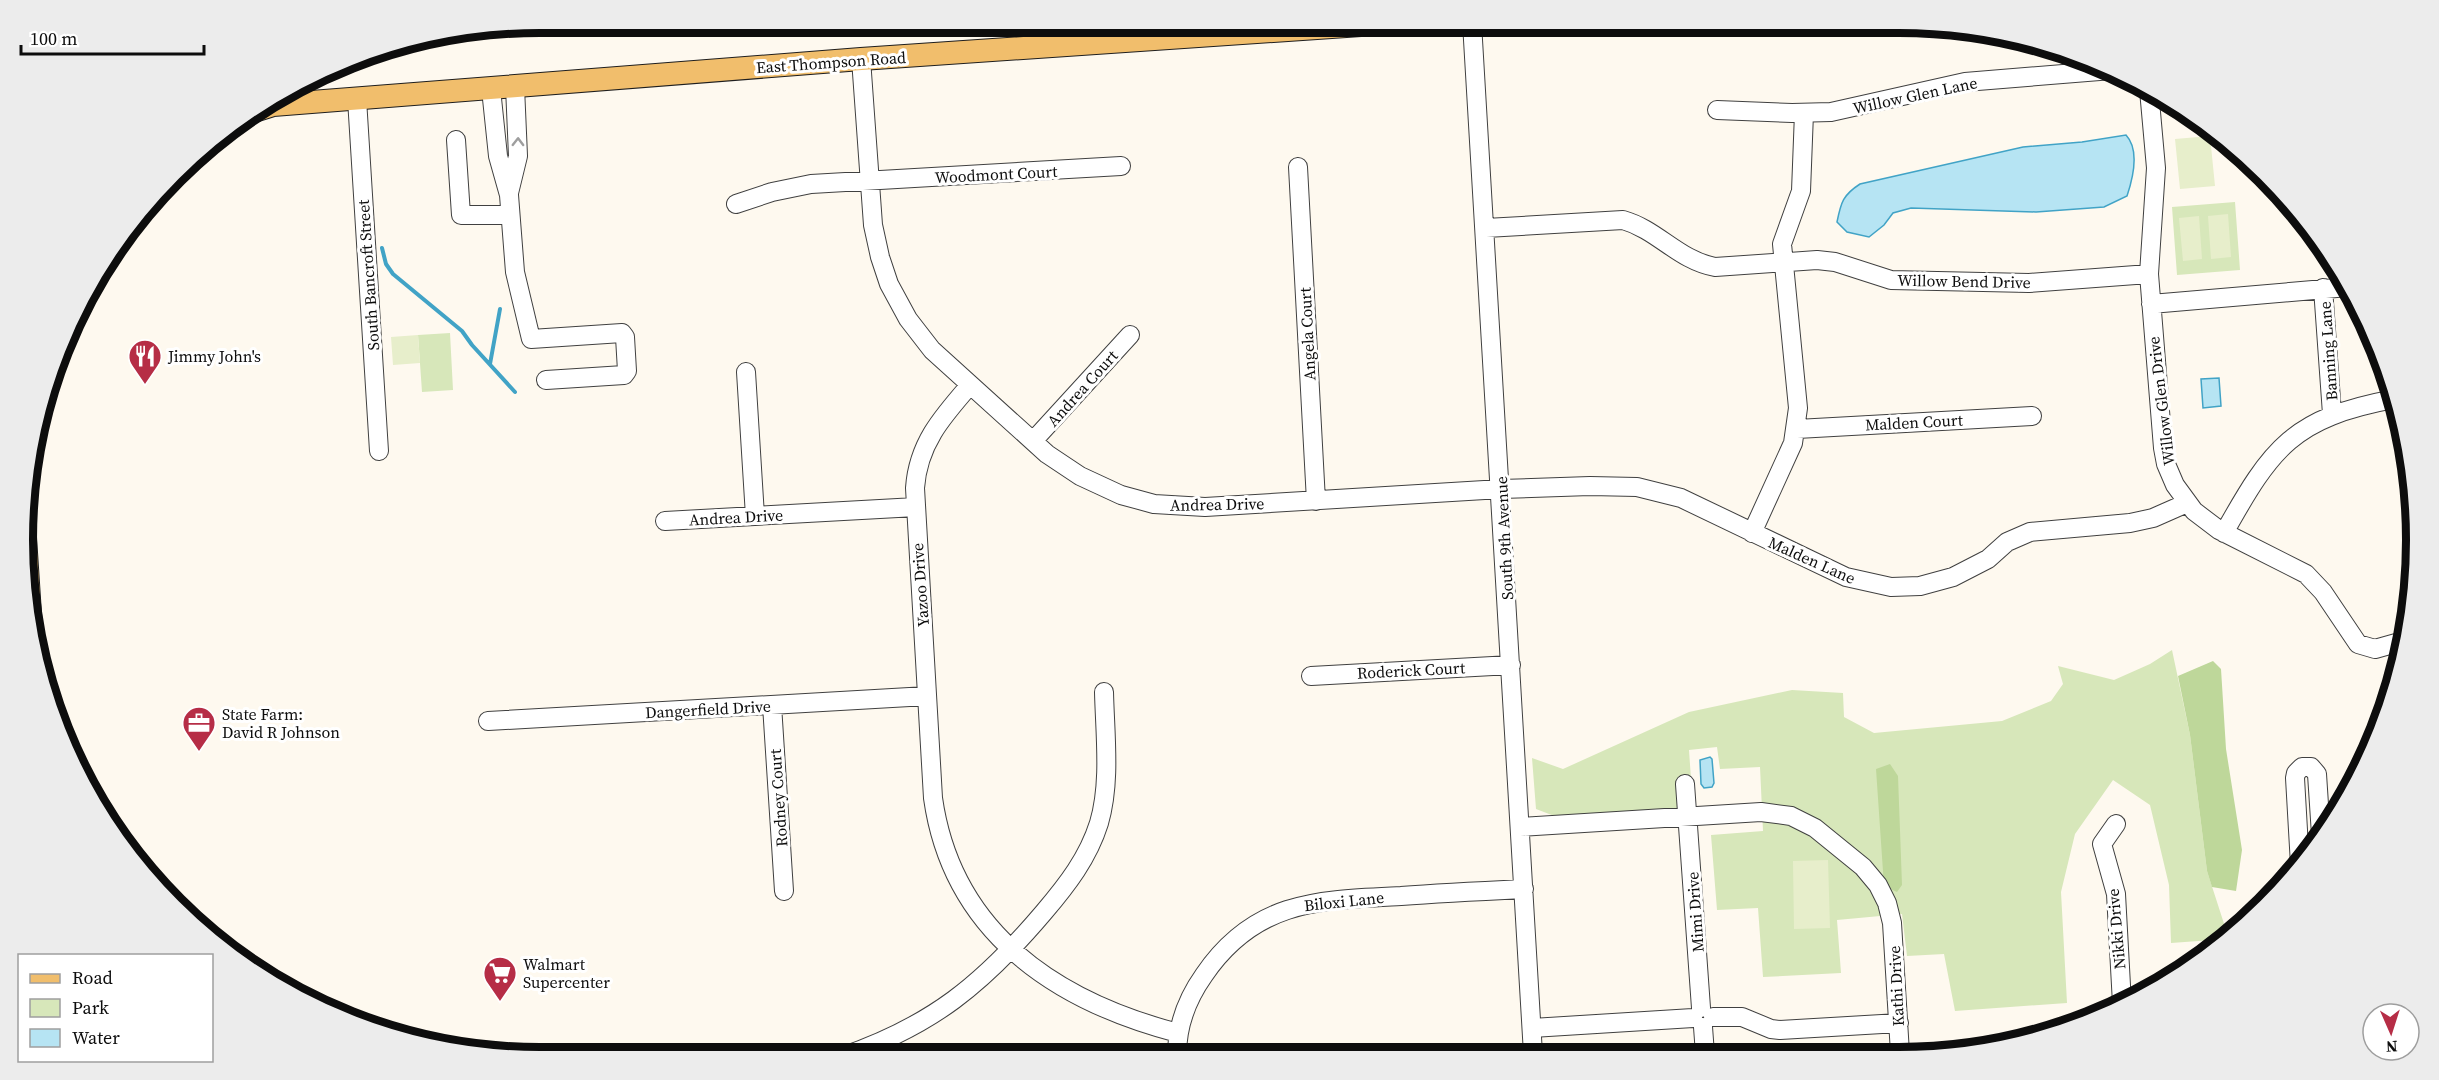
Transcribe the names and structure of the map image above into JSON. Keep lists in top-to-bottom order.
{
  "streets": {
    "main road": ["East Thompson Road"],
    "street": [
      "Willow Glen Lane",
      "Woodmont Court",
      "South Bancroft Street",
      "Willow Bend Drive",
      "Angela Court",
      "Banning Lane",
      "Andrea Court",
      "Willow Glen Drive",
      "Malden Court",
      "Andrea Drive",
      "South 9th Avenue",
      "Malden Lane",
      "Yazoo Drive",
      "Roderick Court",
      "Dangerfield Drive",
      "Rodney Court",
      "Biloxi Lane",
      "Mimi Drive",
      "Nikki Drive",
      "Kathi Drive"
    ]
  },
  "crossings": [
    ["East Thompson Road", "South Bancroft Street"],
    ["Willow Bend Drive", "Willow Glen Drive"],
    ["Willow Bend Drive", "South 9th Avenue"],
    ["Angela Court", "Andrea Drive"],
    ["Andrea Court", "Andrea Drive"],
    ["Willow Glen Drive", "Malden Lane"],
    ["Andrea Drive", "South 9th Avenue"],
    ["Andrea Drive", "Malden Lane"],
    ["Andrea Drive", "Yazoo Drive"],
    ["South 9th Avenue", "Malden Lane"],
    ["South 9th Avenue", "Roderick Court"],
    ["South 9th Avenue", "Biloxi Lane"],
    ["Yazoo Drive", "Dangerfield Drive"],
    ["Yazoo Drive", "Biloxi Lane"],
    ["Dangerfield Drive", "Rodney Court"],
    ["Mimi Drive", "Kathi Drive"]
  ],
  "places": {
    "restaurant": ["Jimmy John's"],
    "office": ["State Farm: David R Johnson"],
    "supermarket": ["Walmart Supercenter"]
  },
  "legend": ["Road", "Park", "Water"],
  "scale_bar": "100 m",
  "north": "bottom"
}
